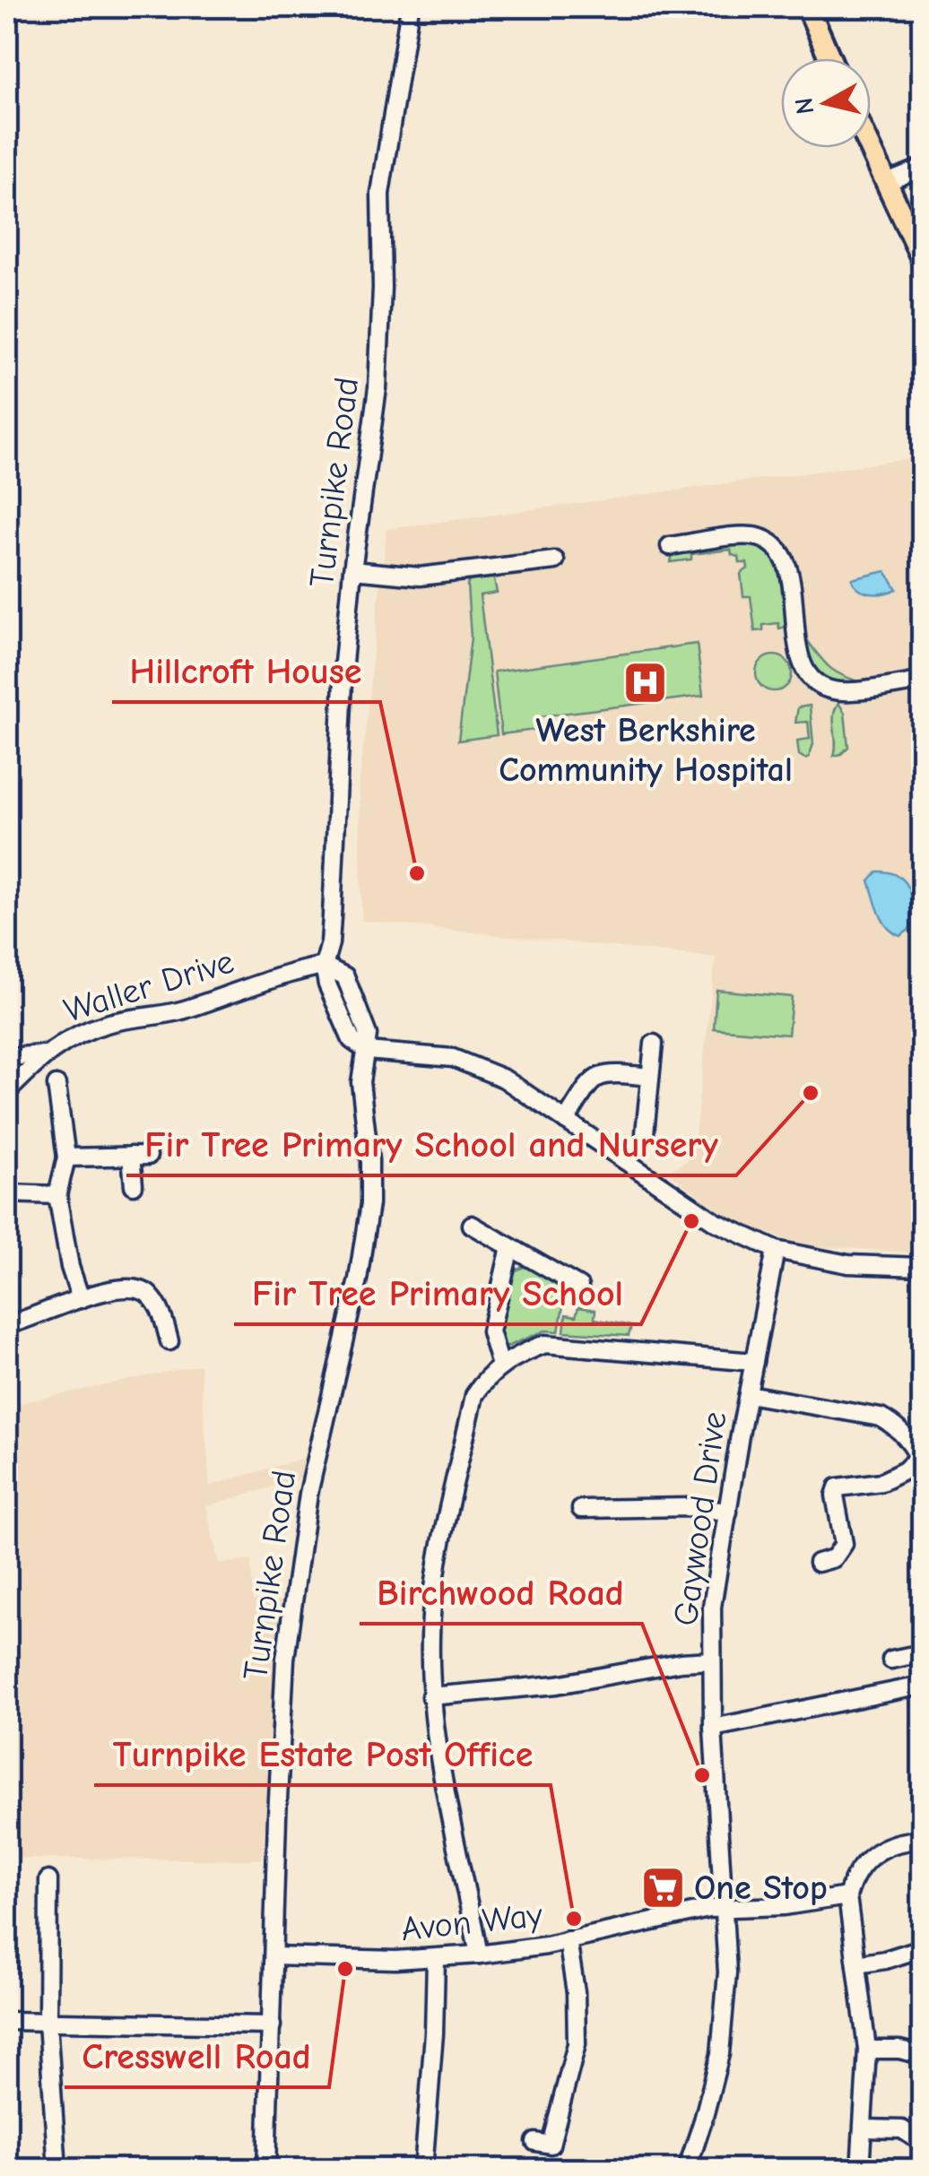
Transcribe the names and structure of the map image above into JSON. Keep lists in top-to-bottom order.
{
  "streets": {
    "street": [
      "Turnpike Road",
      "Waller Drive",
      "Gaywood Drive",
      "Avon Way"
    ]
  },
  "crossings": [
    ["Turnpike Road", "Waller Drive"],
    ["Turnpike Road", "Avon Way"],
    ["Gaywood Drive", "Avon Way"]
  ],
  "places": {
    "hospital": ["West Berkshire Community Hospital"],
    "other": [
      "Hillcroft House",
      "Fir Tree Primary School and Nursery",
      "Fir Tree Primary School",
      "Birchwood Road",
      "Turnpike Estate Post Office",
      "Cresswell Road"
    ],
    "supermarket": ["One Stop"]
  },
  "north": "left"
}
